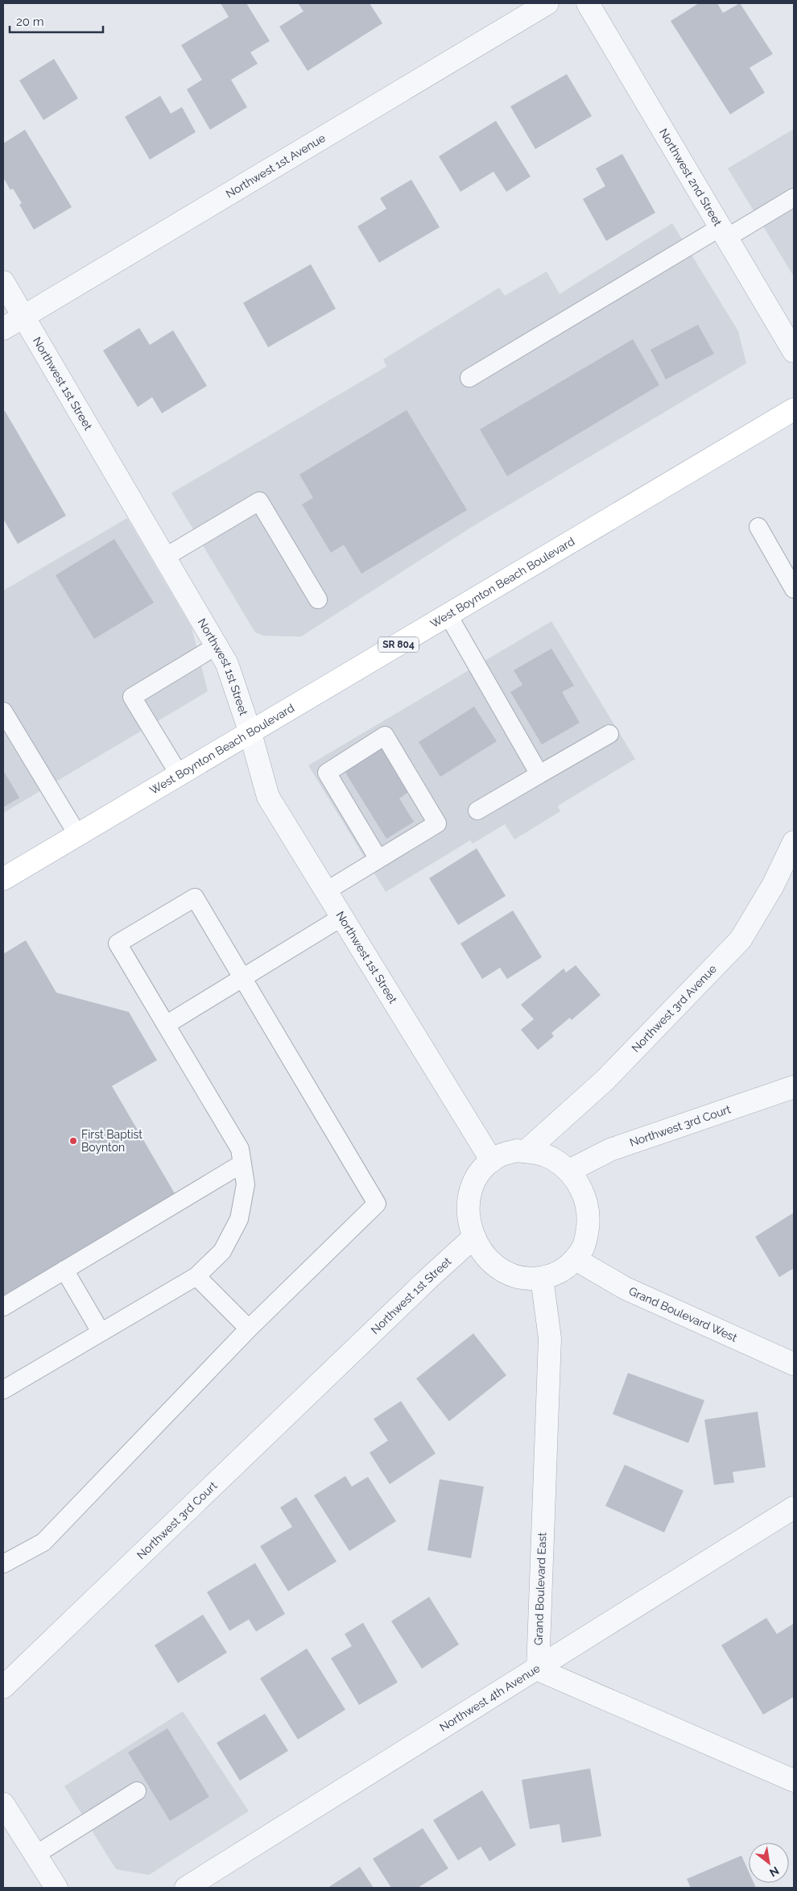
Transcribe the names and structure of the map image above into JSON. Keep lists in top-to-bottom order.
{
  "streets": {
    "main road": ["West Boynton Beach Boulevard", "SR 804"],
    "street": [
      "Northwest 1st Avenue",
      "Northwest 2nd Street",
      "Northwest 1st Street",
      "Northwest 3rd Avenue",
      "Northwest 3rd Court",
      "Grand Boulevard West",
      "Grand Boulevard East",
      "Northwest 4th Avenue"
    ]
  },
  "crossings": [
    ["Northwest 1st Avenue", "Northwest 1st Street"],
    ["Northwest 1st Street", "West Boynton Beach Boulevard"],
    ["Northwest 1st Street", "Northwest 3rd Avenue"],
    ["Northwest 1st Street", "Northwest 3rd Court"],
    ["Northwest 1st Street", "Grand Boulevard West"],
    ["Northwest 1st Street", "Grand Boulevard East"],
    ["Northwest 3rd Avenue", "Northwest 3rd Court"],
    ["Northwest 3rd Avenue", "Grand Boulevard West"],
    ["Northwest 3rd Avenue", "Grand Boulevard East"],
    ["Northwest 3rd Court", "Grand Boulevard West"],
    ["Northwest 3rd Court", "Grand Boulevard East"],
    ["Grand Boulevard West", "Grand Boulevard East"],
    ["Grand Boulevard East", "Northwest 4th Avenue"]
  ],
  "places": ["First Baptist Boynton"],
  "scale_bar": "20 m",
  "north": "bottom right"
}
